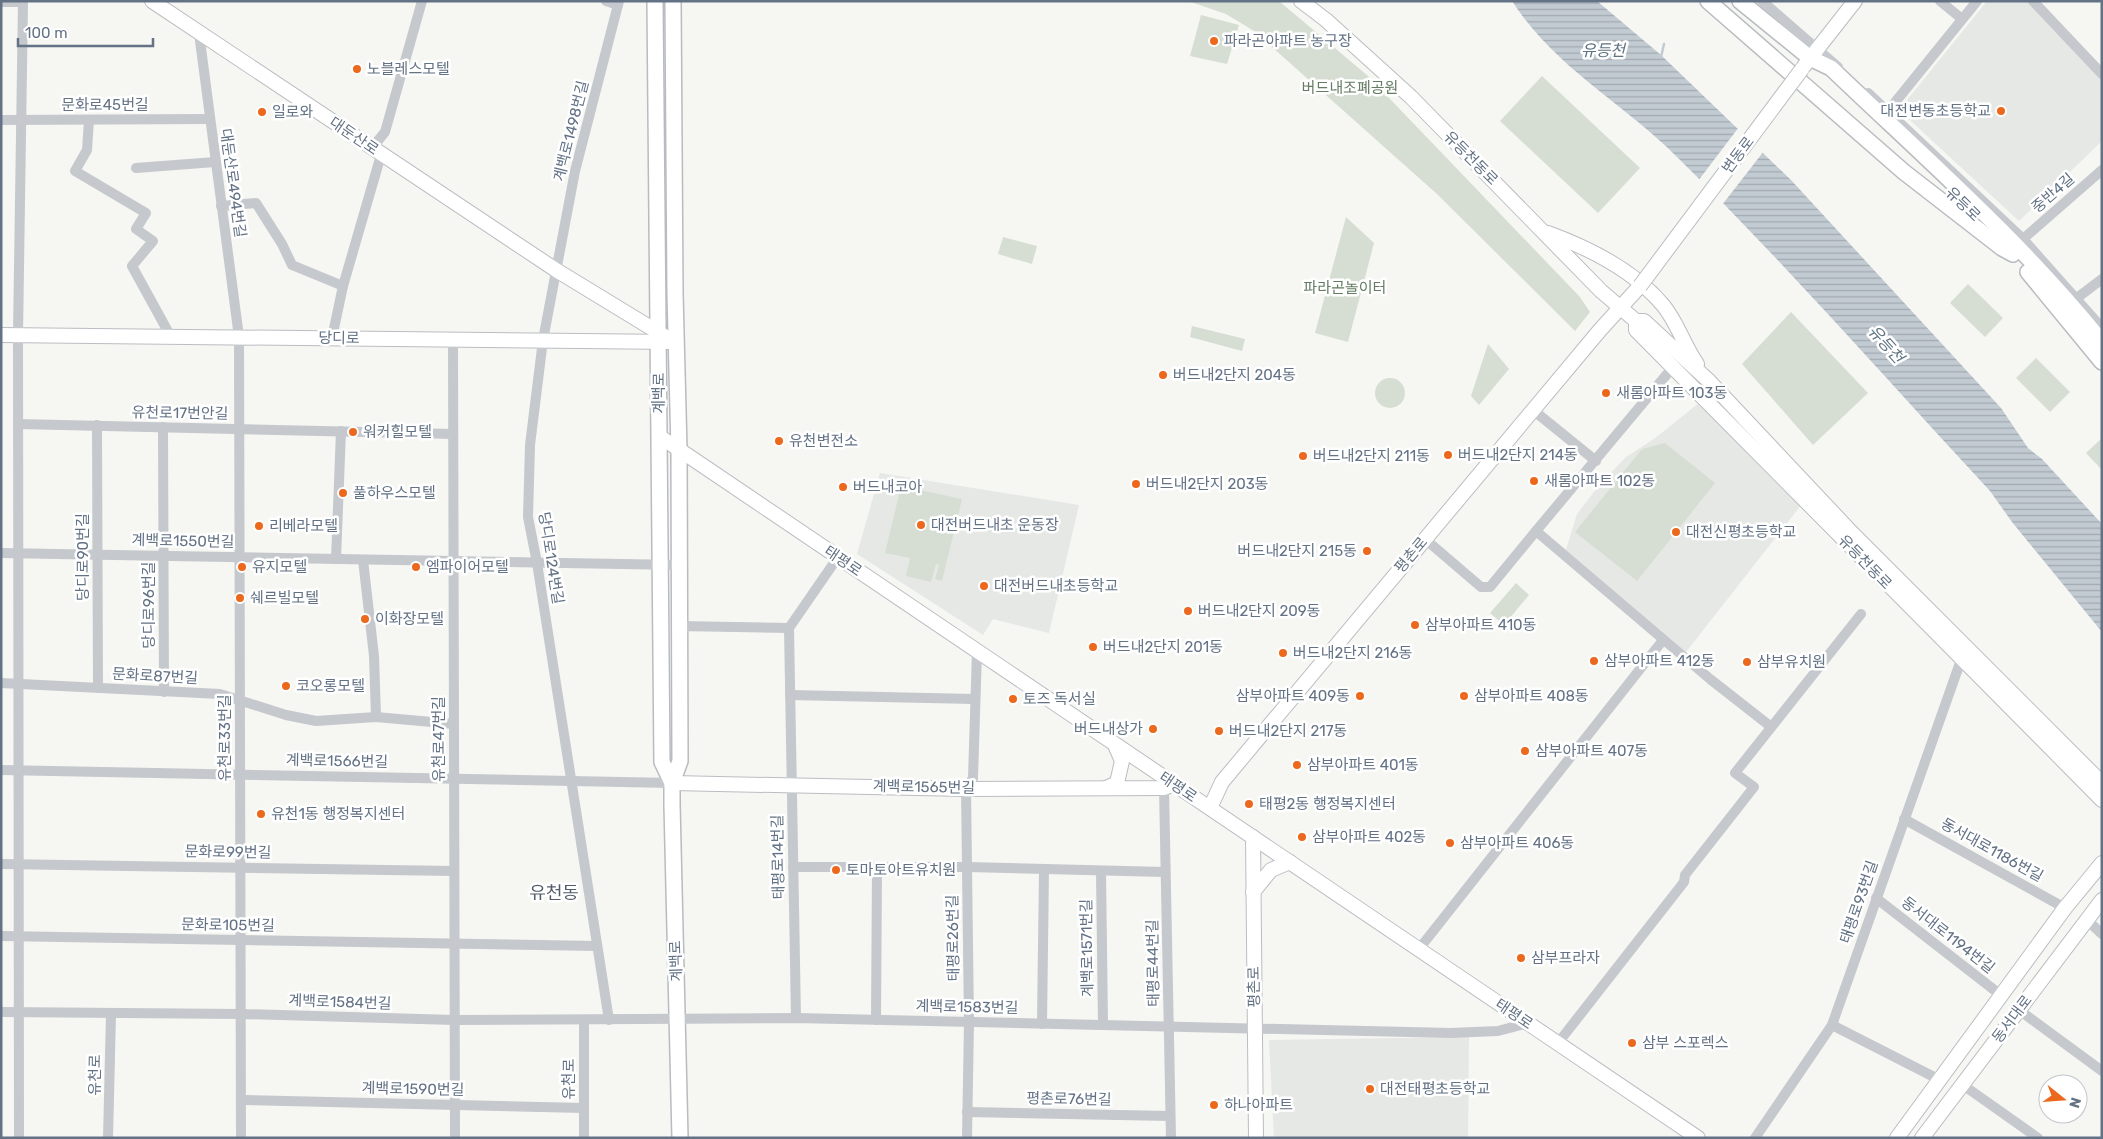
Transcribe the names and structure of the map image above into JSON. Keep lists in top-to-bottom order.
{
  "streets": {
    "main road": [
      "대둔산로",
      "변동로",
      "유등천동로",
      "유등로",
      "당디로",
      "계백로",
      "평촌로",
      "태평로",
      "계백로1565번길",
      "동서대로"
    ],
    "street": [
      "문화로45번길",
      "계백로1498번길",
      "대둔산로494번길",
      "중반4길",
      "유천로17번안길",
      "계백로1550번길",
      "당디로90번길",
      "당디로124번길",
      "당디로96번길",
      "문화로87번길",
      "유천로33번길",
      "유천로47번길",
      "계백로1566번길",
      "동서대로1186번길",
      "문화로99번길",
      "태평로14번길",
      "태평로93번길",
      "문화로105번길",
      "동서대로1194번길",
      "태평로26번길",
      "계백로1571번길",
      "태평로44번길",
      "계백로1584번길",
      "계백로1583번길",
      "유천로",
      "계백로1590번길",
      "평촌로76번길"
    ]
  },
  "crossings": [
    ["문화로45번길", "대둔산로494번길"],
    ["계백로1498번길", "대둔산로"],
    ["대둔산로", "대둔산로494번길"],
    ["대둔산로", "당디로"],
    ["대둔산로", "계백로"],
    ["변동로", "유등천동로"],
    ["변동로", "유등로"],
    ["변동로", "평촌로"],
    ["유등천동로", "평촌로"],
    ["유등천동로", "태평로93번길"],
    ["대둔산로494번길", "당디로"],
    ["대둔산로494번길", "유천로33번길"],
    ["당디로", "계백로"],
    ["당디로", "당디로124번길"],
    ["당디로", "유천로33번길"],
    ["당디로", "유천로47번길"],
    ["계백로", "계백로1550번길"],
    ["계백로", "태평로"],
    ["계백로", "계백로1566번길"],
    ["계백로", "계백로1565번길"],
    ["계백로", "계백로1584번길"],
    ["계백로", "계백로1583번길"],
    ["유천로17번안길", "당디로90번길"],
    ["유천로17번안길", "당디로96번길"],
    ["유천로17번안길", "유천로33번길"],
    ["유천로17번안길", "유천로47번길"],
    ["계백로1550번길", "당디로90번길"],
    ["계백로1550번길", "당디로124번길"],
    ["계백로1550번길", "당디로96번길"],
    ["계백로1550번길", "유천로33번길"],
    ["계백로1550번길", "유천로47번길"],
    ["평촌로", "태평로"],
    ["평촌로", "계백로1583번길"],
    ["당디로90번길", "문화로87번길"],
    ["당디로124번길", "계백로1566번길"],
    ["당디로124번길", "문화로105번길"],
    ["당디로124번길", "계백로1584번길"],
    ["태평로", "계백로1565번길"],
    ["태평로", "태평로26번길"],
    ["태평로", "태평로44번길"],
    ["태평로", "계백로1583번길"],
    ["당디로96번길", "문화로87번길"],
    ["문화로87번길", "유천로33번길"],
    ["문화로87번길", "유천로47번길"],
    ["유천로33번길", "계백로1566번길"],
    ["유천로33번길", "문화로99번길"],
    ["유천로33번길", "문화로105번길"],
    ["유천로33번길", "계백로1584번길"],
    ["유천로33번길", "계백로1590번길"],
    ["유천로47번길", "계백로1566번길"],
    ["유천로47번길", "문화로99번길"],
    ["유천로47번길", "문화로105번길"],
    ["유천로47번길", "계백로1584번길"],
    ["유천로47번길", "계백로1590번길"],
    ["계백로1566번길", "계백로1565번길"],
    ["계백로1565번길", "태평로14번길"],
    ["계백로1565번길", "태평로26번길"],
    ["계백로1565번길", "태평로44번길"],
    ["동서대로1186번길", "태평로93번길"],
    ["동서대로1186번길", "동서대로"],
    ["태평로14번길", "계백로1583번길"],
    ["태평로93번길", "동서대로1194번길"],
    ["동서대로1194번길", "동서대로"],
    ["태평로26번길", "계백로1583번길"],
    ["태평로26번길", "평촌로76번길"],
    ["계백로1571번길", "계백로1583번길"],
    ["태평로44번길", "계백로1583번길"],
    ["태평로44번길", "평촌로76번길"],
    ["계백로1584번길", "계백로1583번길"],
    ["계백로1584번길", "유천로"],
    ["유천로", "계백로1590번길"]
  ],
  "districts": ["유천동"],
  "water": ["유등천"],
  "parks": ["버드내조폐공원", "파라곤놀이터"],
  "places": [
    "파라곤아파트 농구장",
    "노블레스모텔",
    "대전변동초등학교",
    "일로와",
    "버드내2단지 204동",
    "새롬아파트 103동",
    "워커힐모텔",
    "유천변전소",
    "버드내2단지 214동",
    "버드내2단지 211동",
    "새롬아파트 102동",
    "버드내2단지 203동",
    "버드내코아",
    "풀하우스모텔",
    "대전버드내초 운동장",
    "리베라모텔",
    "대전신평초등학교",
    "버드내2단지 215동",
    "유지모텔",
    "엠파이어모텔",
    "대전버드내초등학교",
    "쉐르빌모텔",
    "버드내2단지 209동",
    "이화장모텔",
    "삼부아파트 410동",
    "버드내2단지 201동",
    "버드내2단지 216동",
    "삼부아파트 412동",
    "삼부유치원",
    "코오롱모텔",
    "삼부아파트 409동",
    "삼부아파트 408동",
    "토즈 독서실",
    "버드내상가",
    "버드내2단지 217동",
    "삼부아파트 407동",
    "삼부아파트 401동",
    "태평2동 행정복지센터",
    "유천1동 행정복지센터",
    "삼부아파트 402동",
    "삼부아파트 406동",
    "토마토아트유치원",
    "삼부프라자",
    "삼부 스포렉스",
    "대전태평초등학교",
    "하나아파트"
  ],
  "scale_bar": "100 m",
  "north": "right"
}
